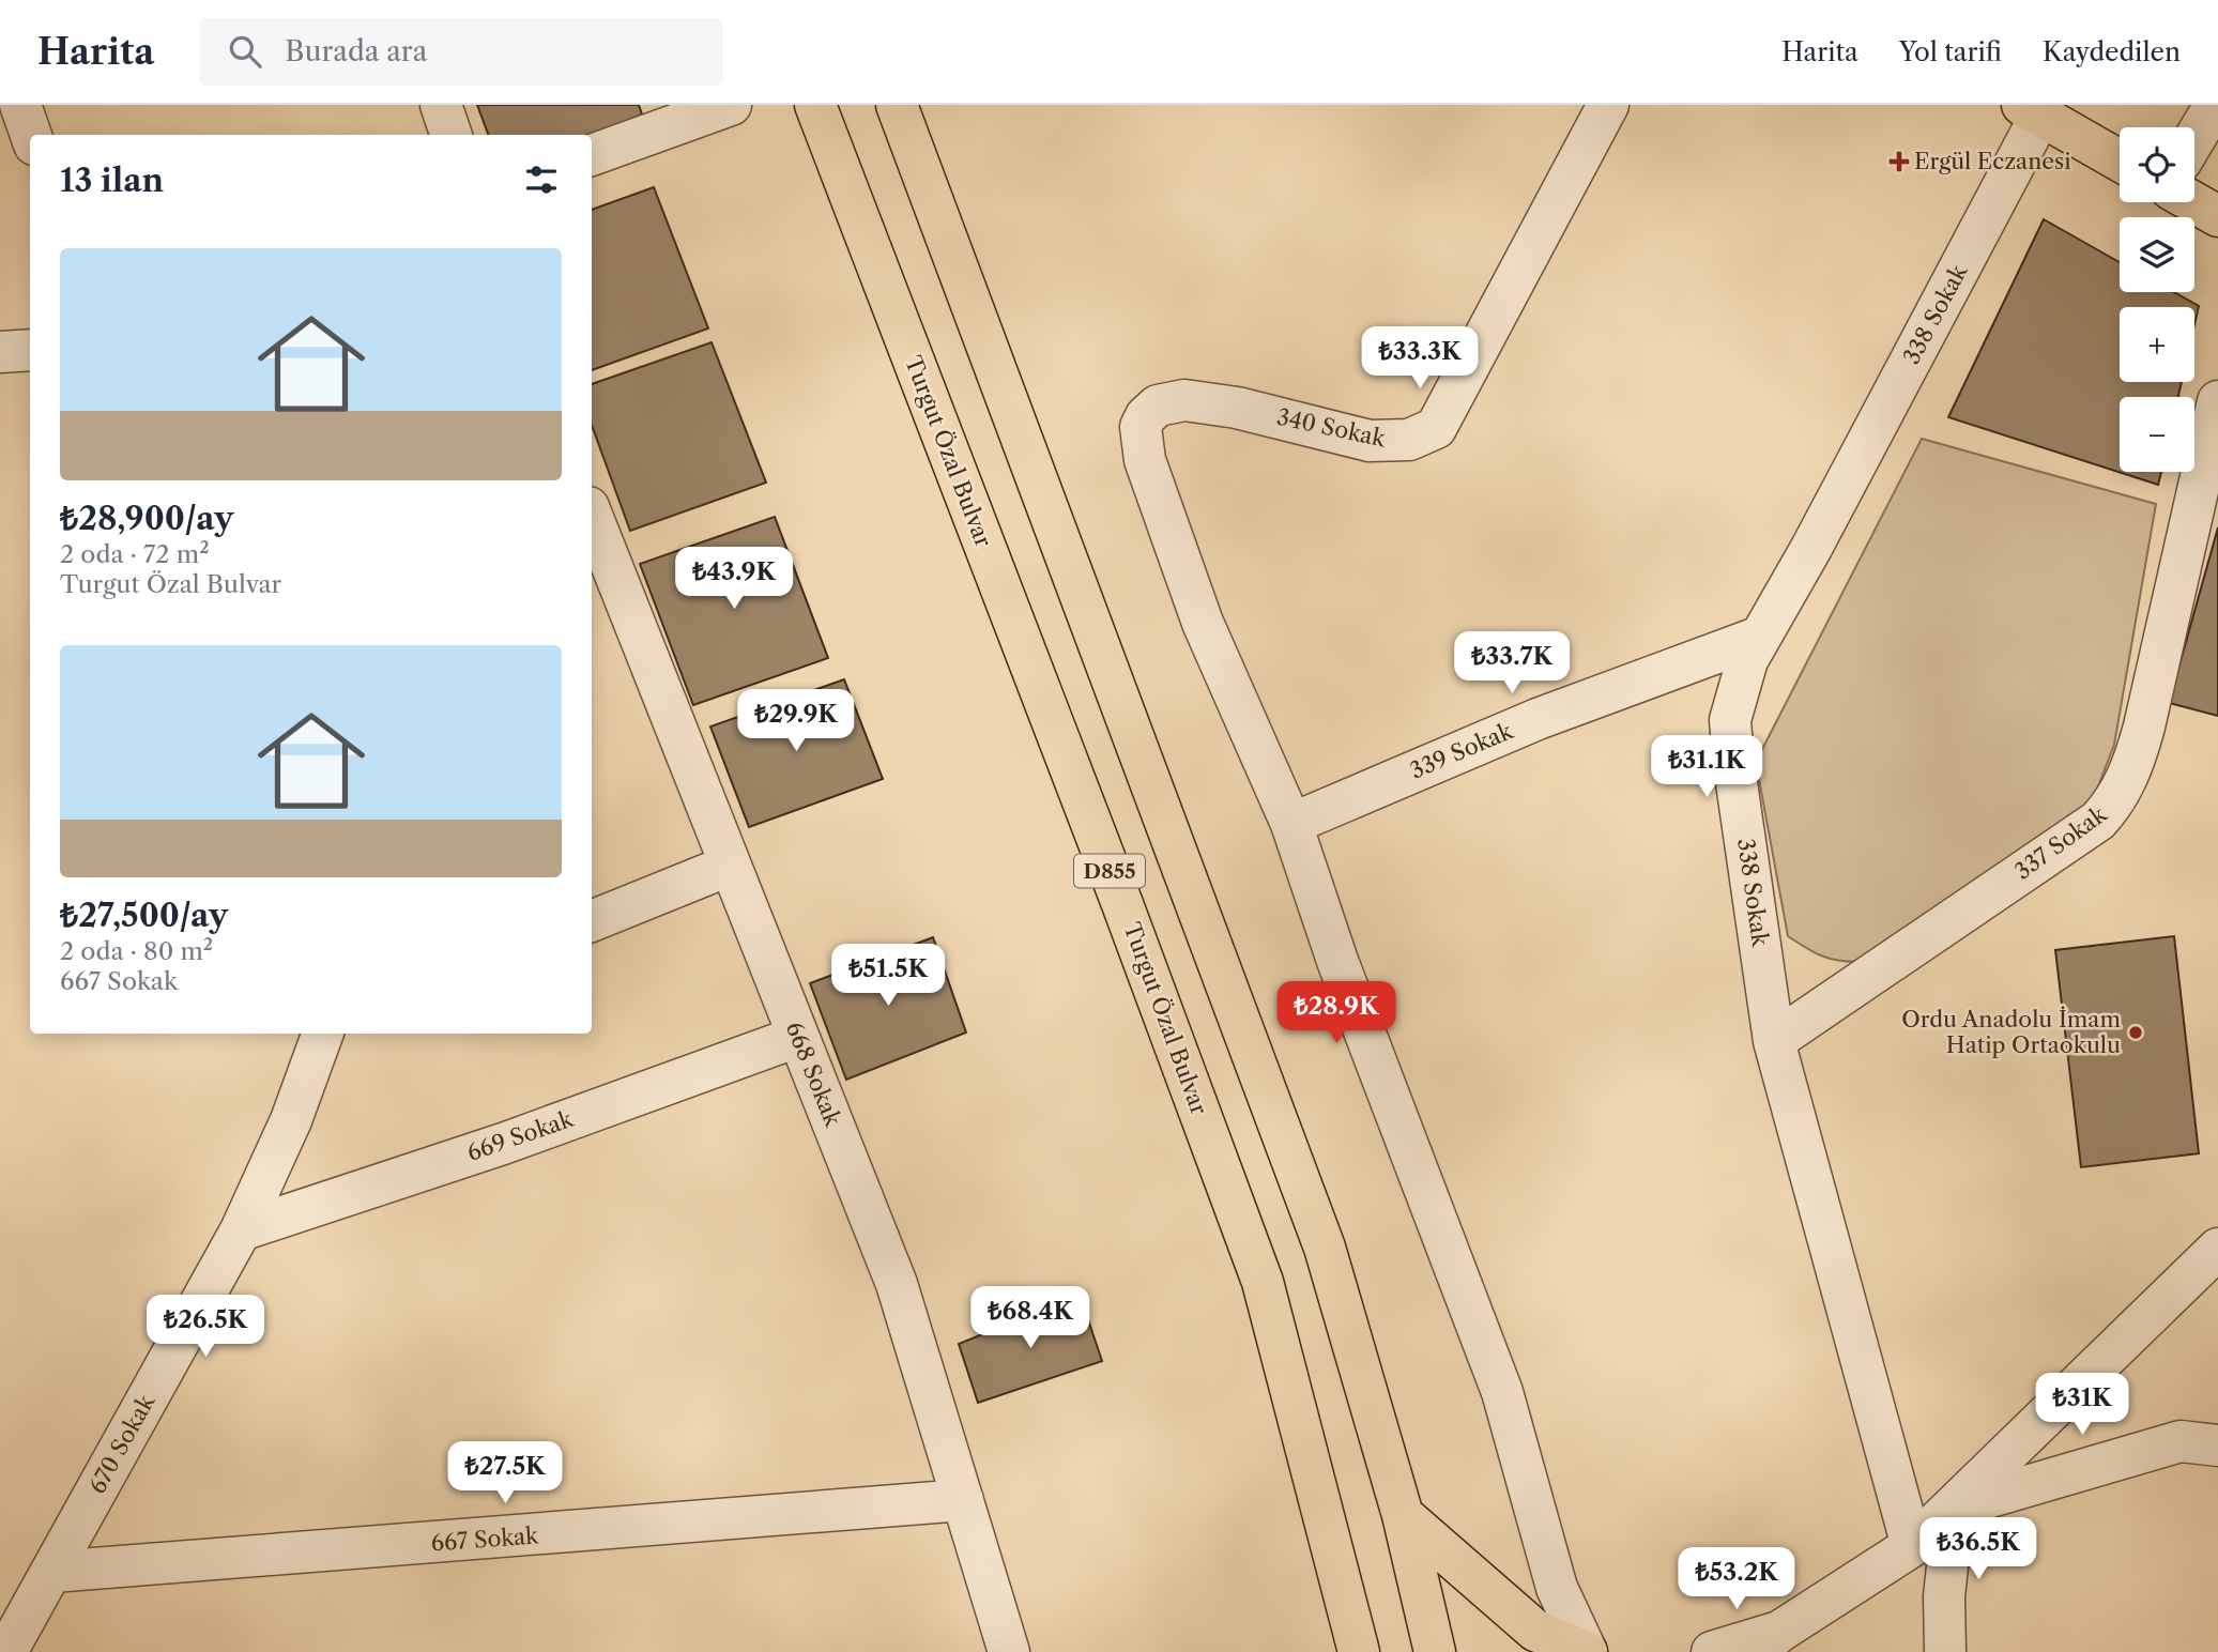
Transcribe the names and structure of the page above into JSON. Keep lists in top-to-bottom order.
{
  "streets": {
    "main road": ["Turgut Özal Bulvar", "D855"],
    "street": [
      "338 Sokak",
      "340 Sokak",
      "339 Sokak",
      "337 Sokak",
      "668 Sokak",
      "669 Sokak",
      "670 Sokak",
      "667 Sokak"
    ]
  },
  "crossings": [
    ["338 Sokak", "339 Sokak"],
    ["338 Sokak", "337 Sokak"],
    ["340 Sokak", "339 Sokak"],
    ["668 Sokak", "669 Sokak"],
    ["668 Sokak", "667 Sokak"],
    ["669 Sokak", "670 Sokak"],
    ["670 Sokak", "667 Sokak"]
  ],
  "places": {
    "health": ["Ergül Eczanesi"],
    "other": ["Ordu Anadolu İmam Hatip Ortaokulu"]
  },
  "page": {
    "header": "Harita",
    "search": "Burada ara",
    "nav": ["Harita", "Yol tarifi", "Kaydedilen"],
    "map_buttons": ["+", "−"],
    "heading": "13 ilan",
    "list": [
      {
        "name": "₺28,900/ay",
        "note": "2 oda · 72 m² · Turgut Özal Bulvar"
      },
      {
        "name": "₺27,500/ay",
        "note": "2 oda · 80 m² · 667 Sokak"
      }
    ],
    "price": [
      "₺33.3K",
      "₺43.9K",
      "₺33.7K",
      "₺29.9K",
      "₺31.1K",
      "₺51.5K",
      "₺28.9K",
      "₺68.4K",
      "₺26.5K",
      "₺31K",
      "₺27.5K",
      "₺36.5K",
      "₺53.2K"
    ]
  }
}
